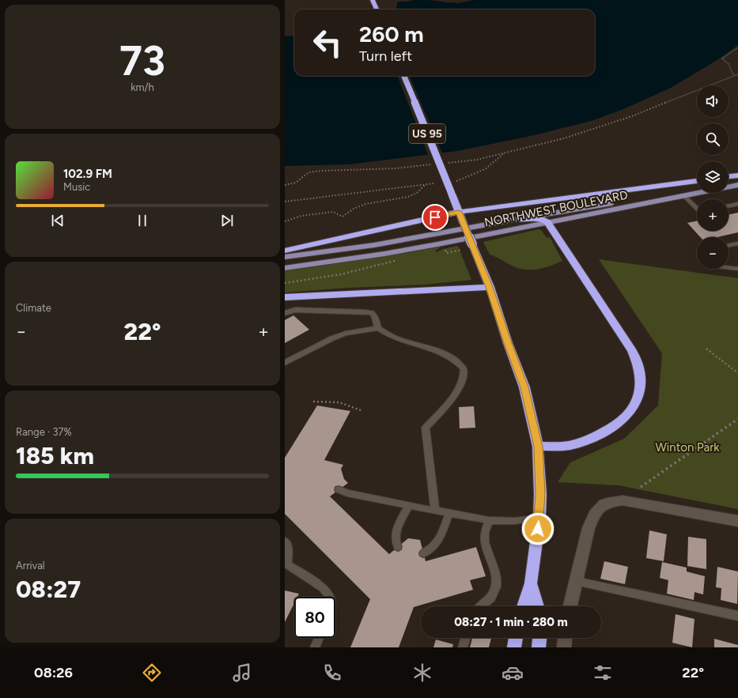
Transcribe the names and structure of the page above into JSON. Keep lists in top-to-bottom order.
{
  "streets": {
    "highway": ["US 95"],
    "main road": ["NORTHWEST BOULEVARD"]
  },
  "parks": ["Winton Park"],
  "page": {
    "tile": [
      ["73", "km/h"],
      "Climate",
      ["Range · 37%", "185 km"],
      ["Arrival", "08:27"]
    ],
    "turn": ["260 m", "Turn left"],
    "map_buttons": ["+", "−"],
    "song": ["102.9 FM", "Music"],
    "heat": ["−", "22°", "+"],
    "limit": "80",
    "trip": "08:27 · 1 min · 280 m",
    "tabs": ["08:26", "22°"]
  }
}
